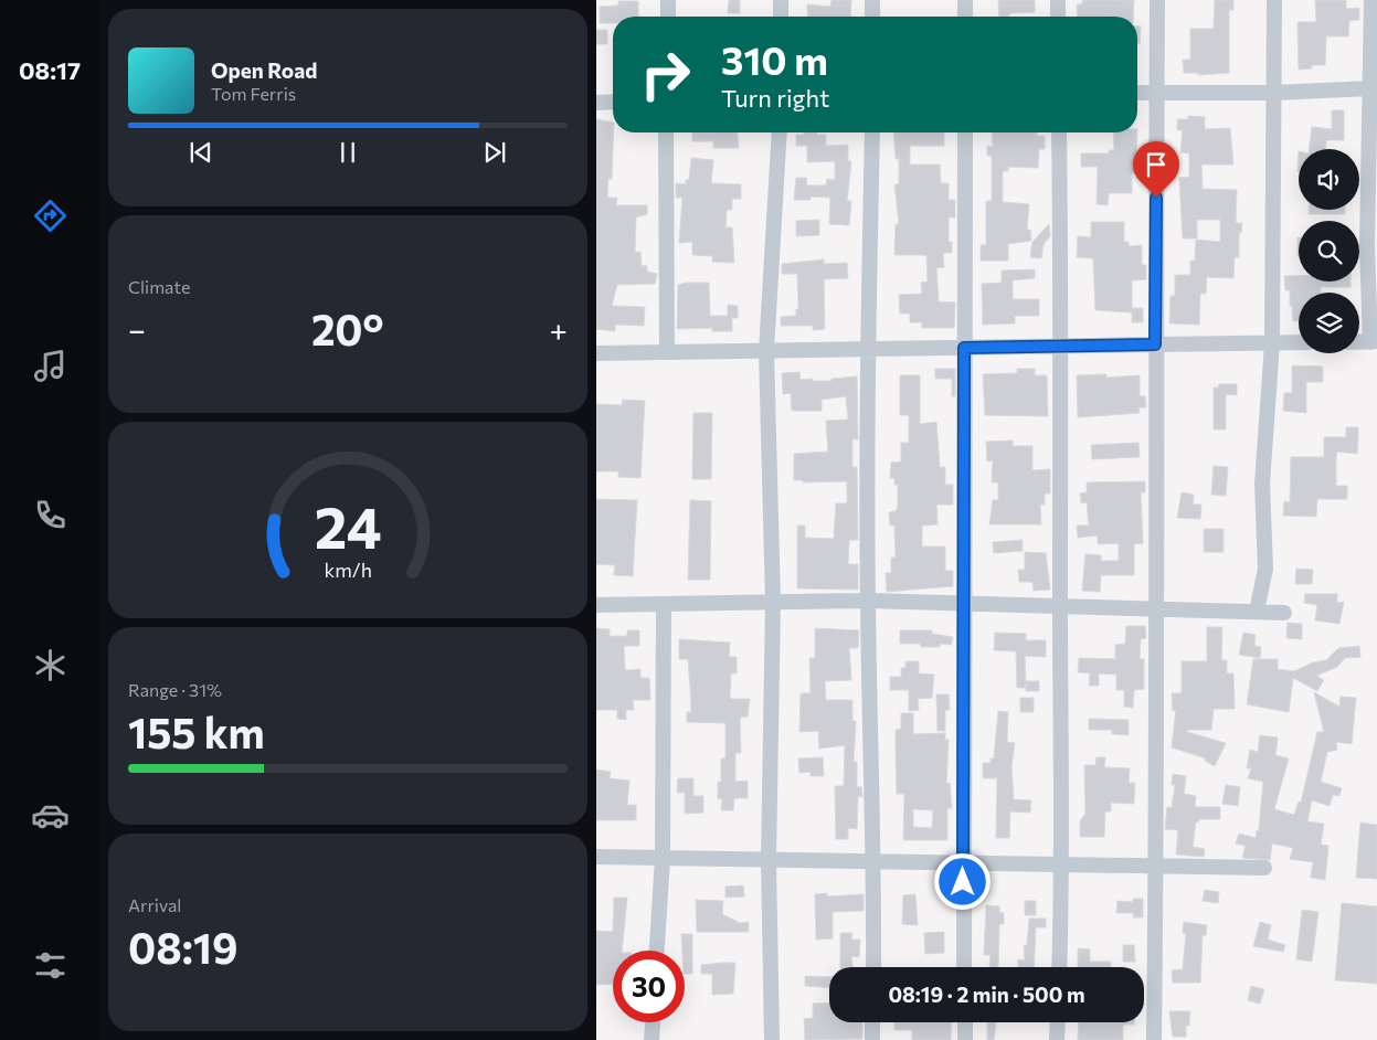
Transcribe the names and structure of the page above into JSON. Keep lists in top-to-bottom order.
{
  "page": {
    "tabs": "08:17",
    "turn": ["310 m", "Turn right"],
    "song": ["Open Road", "Tom Ferris"],
    "tile": [
      "Climate",
      ["Range · 31%", "155 km"],
      ["Arrival", "08:19"]
    ],
    "heat": ["−", "20°", "+"],
    "limit": "30",
    "trip": "08:19 · 2 min · 500 m",
    "gauge": ["24", "km/h"]
  }
}
